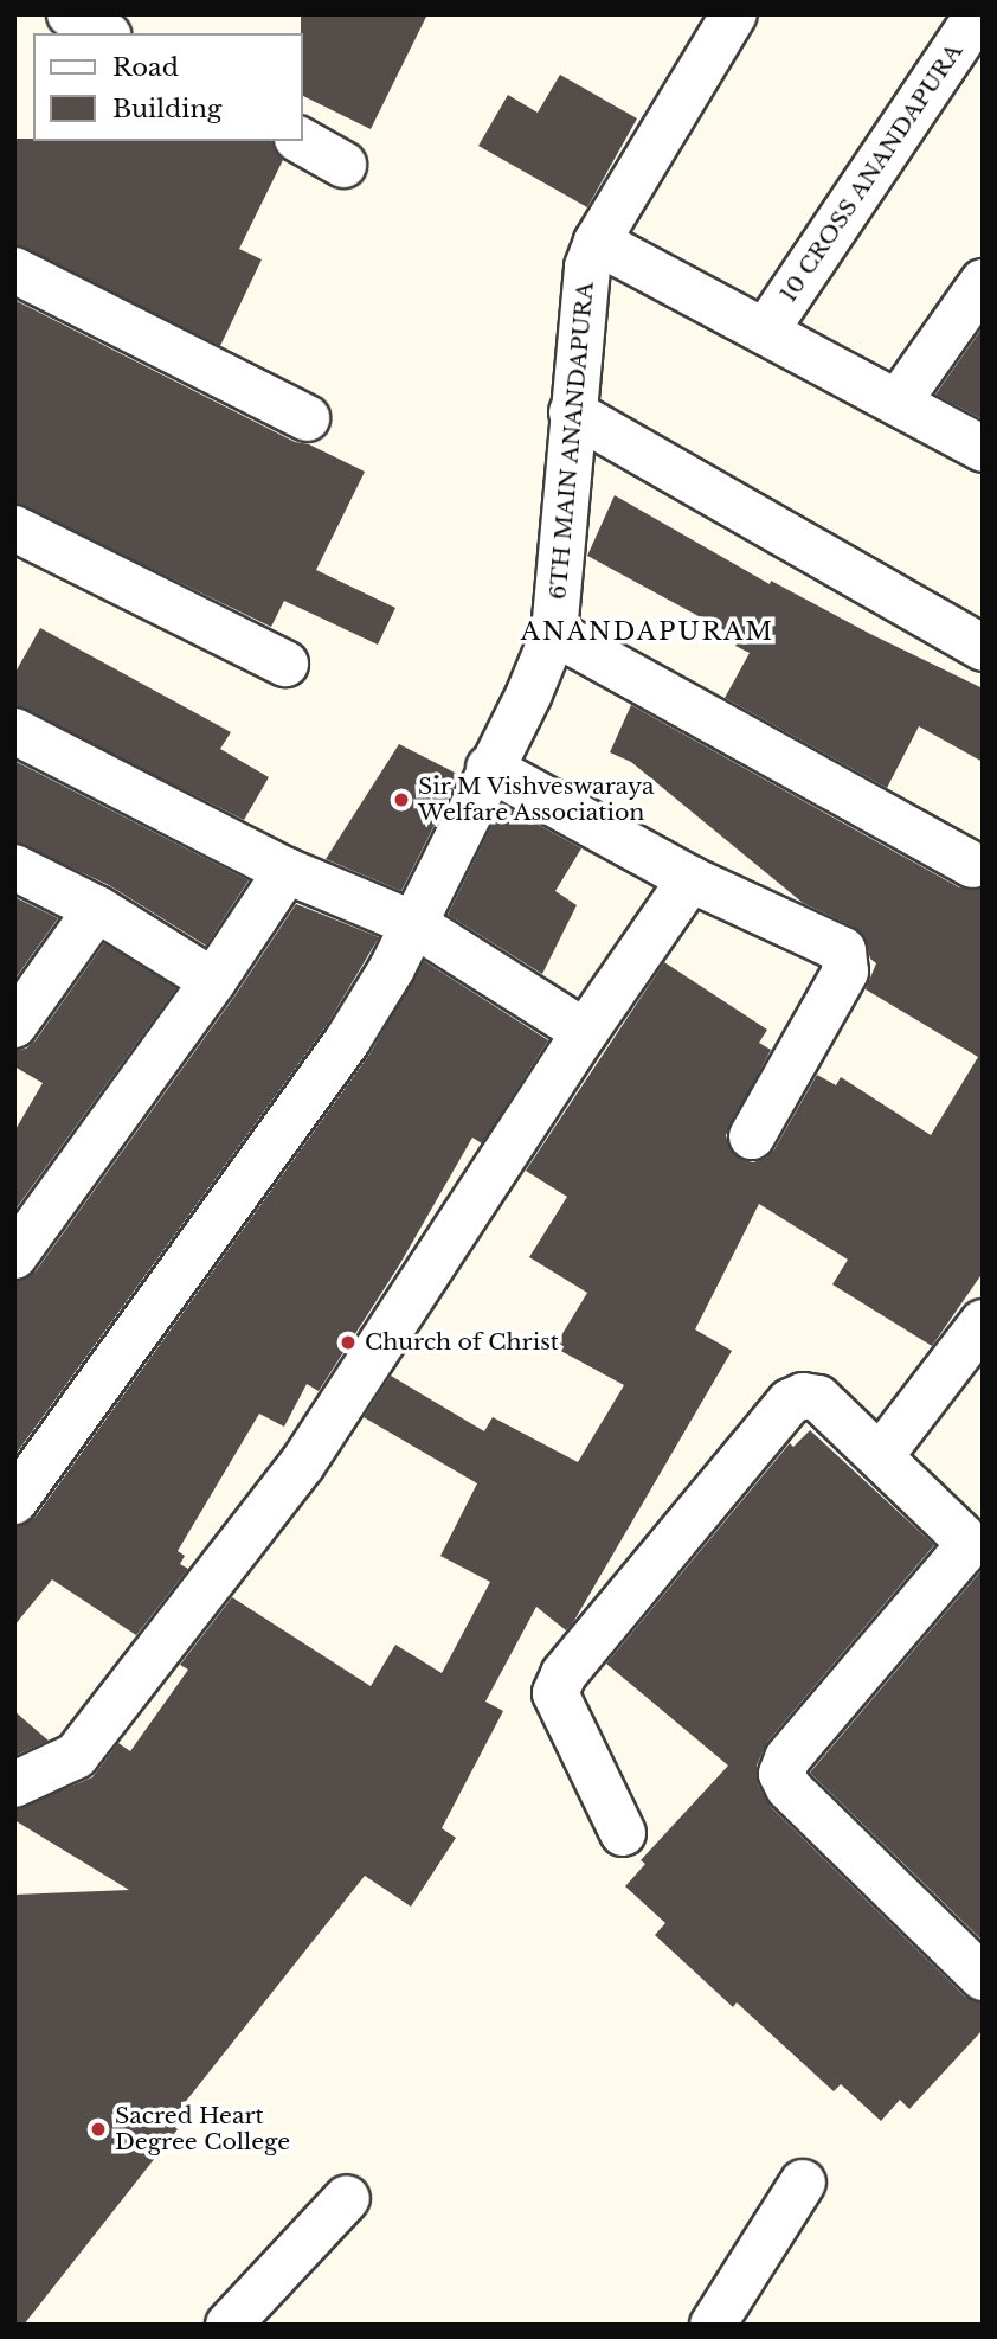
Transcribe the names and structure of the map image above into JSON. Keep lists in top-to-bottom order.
{
  "streets": {
    "street": ["10 CROSS ANANDAPURA", "6TH MAIN ANANDAPURA"]
  },
  "districts": ["ANANDAPURAM"],
  "places": ["Sir M Vishveswaraya Welfare Association", "Church of Christ", "Sacred Heart Degree College"],
  "legend": ["Road", "Building"]
}
